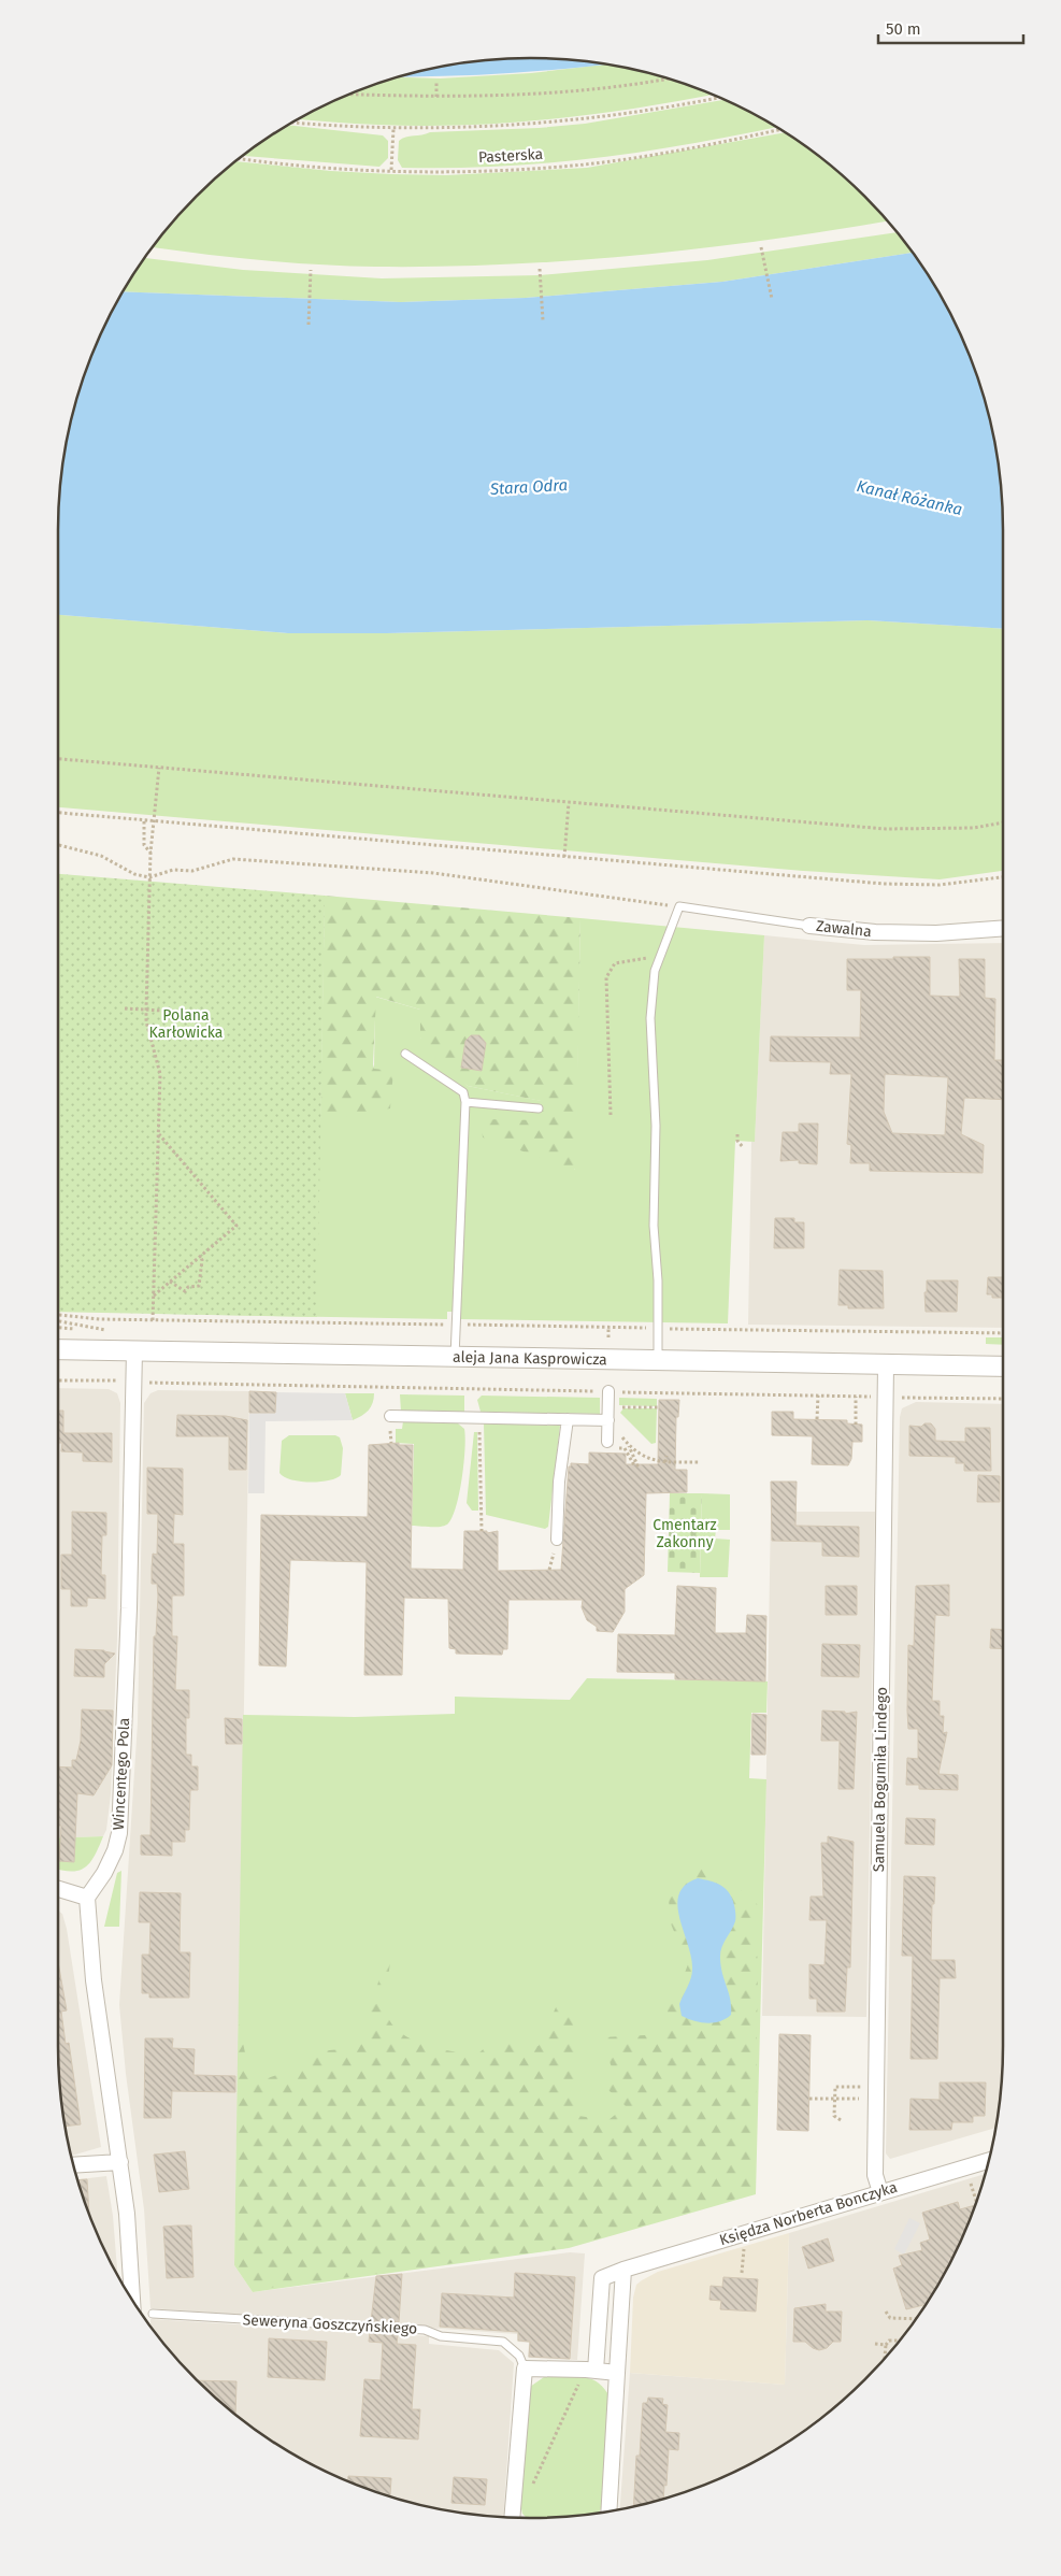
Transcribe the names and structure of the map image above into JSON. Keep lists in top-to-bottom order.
{
  "streets": {
    "street": [
      "Zawalna",
      "aleja Jana Kasprowicza",
      "Wincentego Pola",
      "Samuela Bogumiła Lindego",
      "Księdza Norberta Bonczyka"
    ],
    "lane": ["Seweryna Goszczyńskiego"],
    "path": ["Pasterska"]
  },
  "crossings": [
    ["aleja Jana Kasprowicza", "Wincentego Pola"],
    ["aleja Jana Kasprowicza", "Samuela Bogumiła Lindego"],
    ["Samuela Bogumiła Lindego", "Księdza Norberta Bonczyka"]
  ],
  "water": ["Stara Odra", "Kanał Różanka"],
  "parks": ["Polana Karłowicka", "Cmentarz Zakonny"],
  "scale_bar": "50 m"
}
